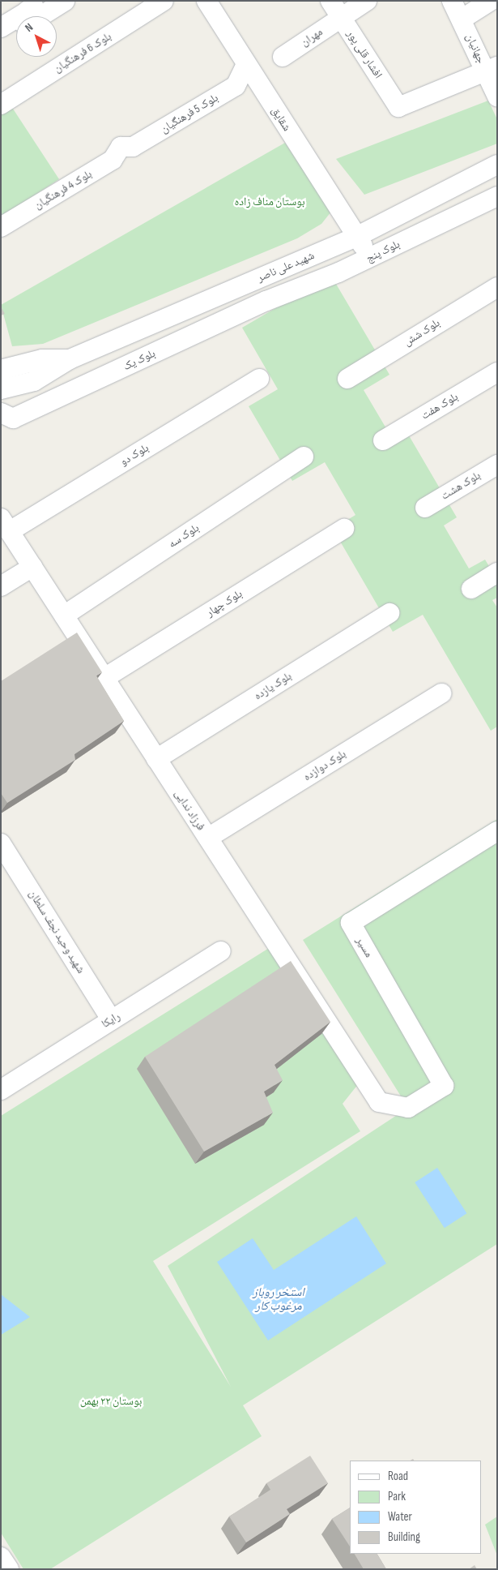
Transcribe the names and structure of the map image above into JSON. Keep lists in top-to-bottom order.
{
  "streets": {
    "street": [
      "مهران",
      "جهانیان",
      "بلوک 6 فرهنگیان",
      "افشار قلی پور",
      "بلوک 5 فرهنگیان",
      "شقایق",
      "بلوک 4 فرهنگیان",
      "بلوک پنج",
      "شهید علی ناصر",
      "بلوک شش",
      "بلوک یک",
      "بلوک هفت",
      "بلوک دو",
      "بلوک هشت",
      "بلوک سه",
      "بلوک چهار",
      "بلوک یازده",
      "بلوک دوازده",
      "فرزاد ندایی",
      "شهید وحید نجف سلطان",
      "مسیر",
      "رایکا"
    ]
  },
  "crossings": [
    ["مهران", "افشار قلی پور"],
    ["جهانیان", "افشار قلی پور"],
    ["بلوک 5 فرهنگیان", "شقایق"],
    ["بلوک 5 فرهنگیان", "بلوک 4 فرهنگیان"],
    ["شقایق", "بلوک پنج"],
    ["شقایق", "شهید علی ناصر"],
    ["بلوک پنج", "بلوک یک"],
    ["بلوک دو", "فرزاد ندایی"],
    ["بلوک سه", "فرزاد ندایی"],
    ["بلوک چهار", "فرزاد ندایی"],
    ["بلوک یازده", "فرزاد ندایی"],
    ["بلوک دوازده", "فرزاد ندایی"],
    ["فرزاد ندایی", "مسیر"],
    ["شهید وحید نجف سلطان", "رایکا"]
  ],
  "water": ["استخر روباز مرغوب کار"],
  "parks": ["بوستان مناف زاده", "بوستان ۲۲ بهمن"],
  "legend": [
    "Road",
    "Park",
    "Water",
    "Building"
  ],
  "north": "top left"
}
